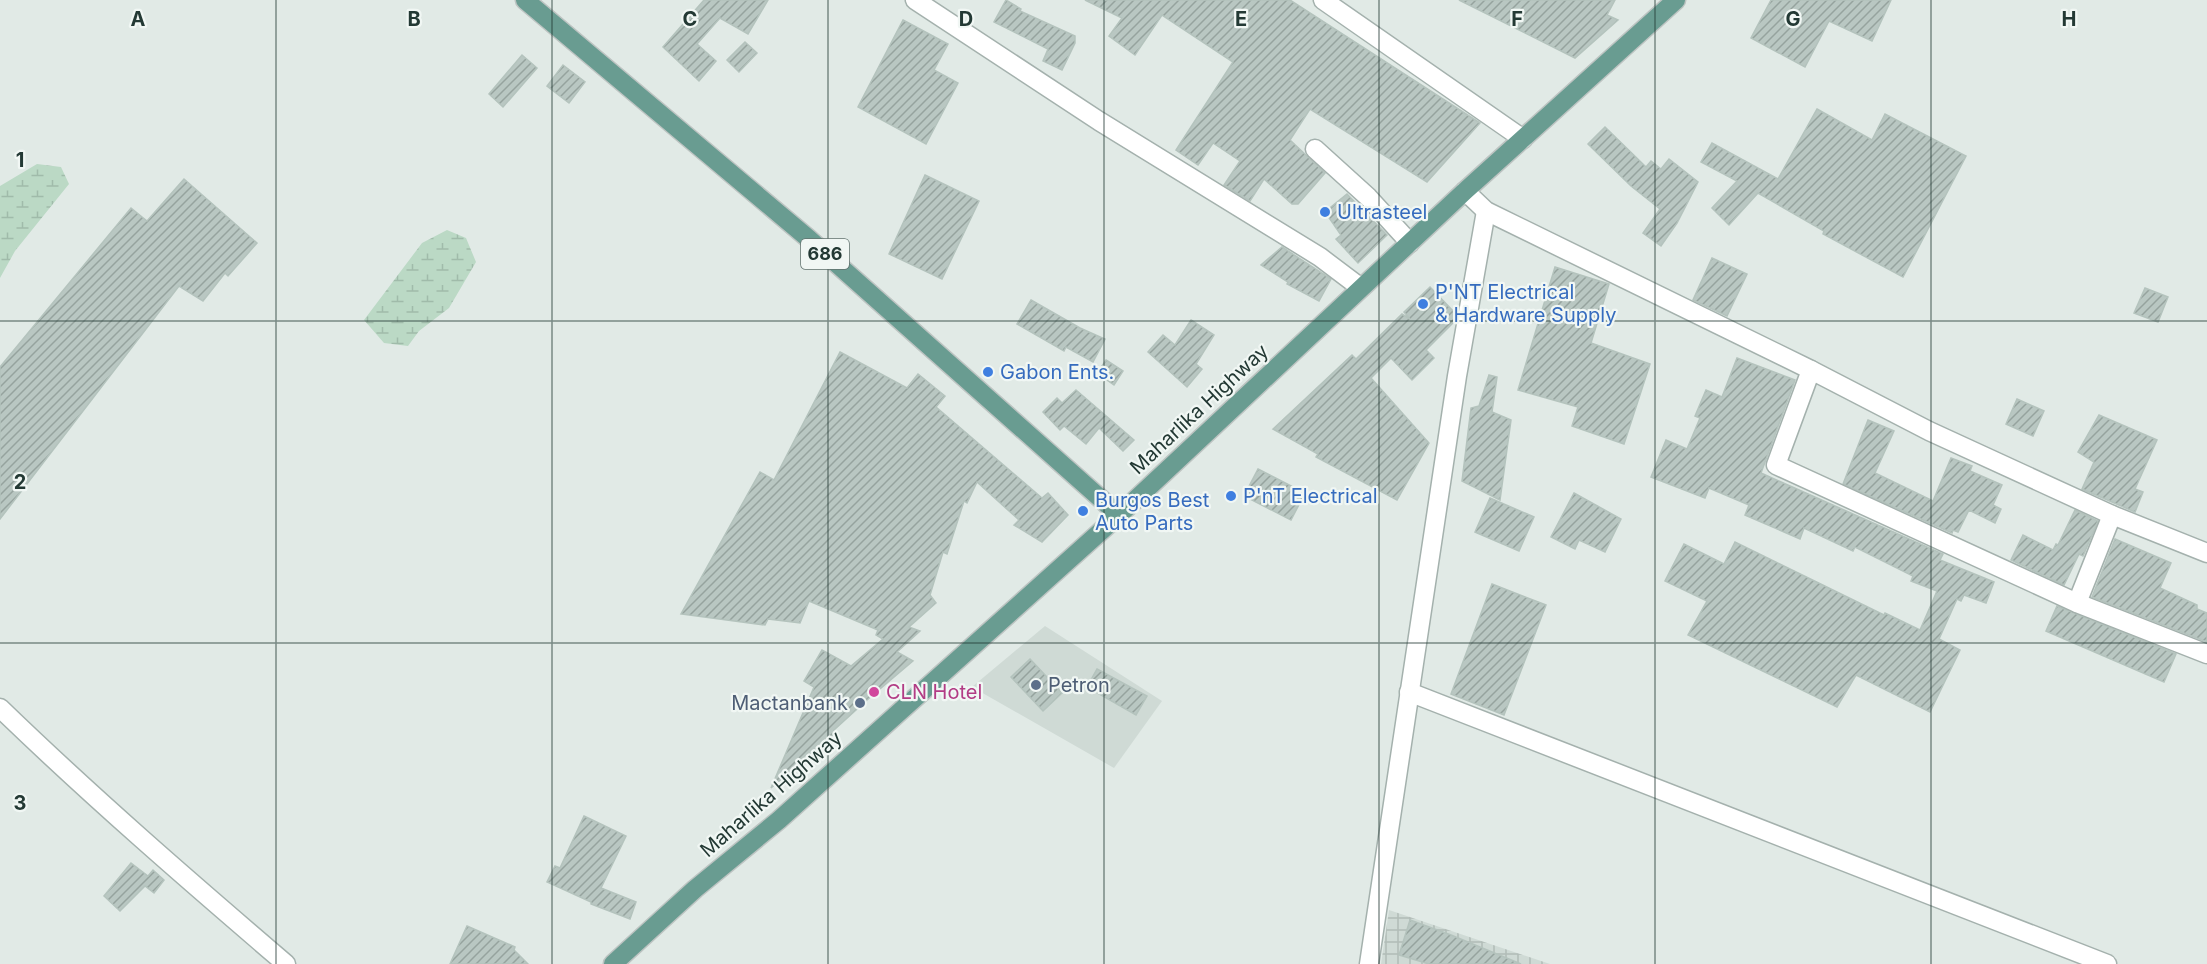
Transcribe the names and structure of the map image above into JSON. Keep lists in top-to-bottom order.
{
  "streets": {
    "main road": ["686", "Maharlika Highway"]
  },
  "crossings": [
    ["686", "Maharlika Highway"]
  ],
  "places": [
    "Ultrasteel",
    "P'NT Electrical & Hardware Supply",
    "Gabon Ents.",
    "P'nT Electrical",
    "Burgos Best Auto Parts",
    "Petron",
    "CLN Hotel",
    "Mactanbank"
  ],
  "grid": {
    "columns": [
      "A",
      "B",
      "C",
      "D",
      "E",
      "F",
      "G",
      "H"
    ],
    "rows": ["1", "2", "3"]
  }
}
